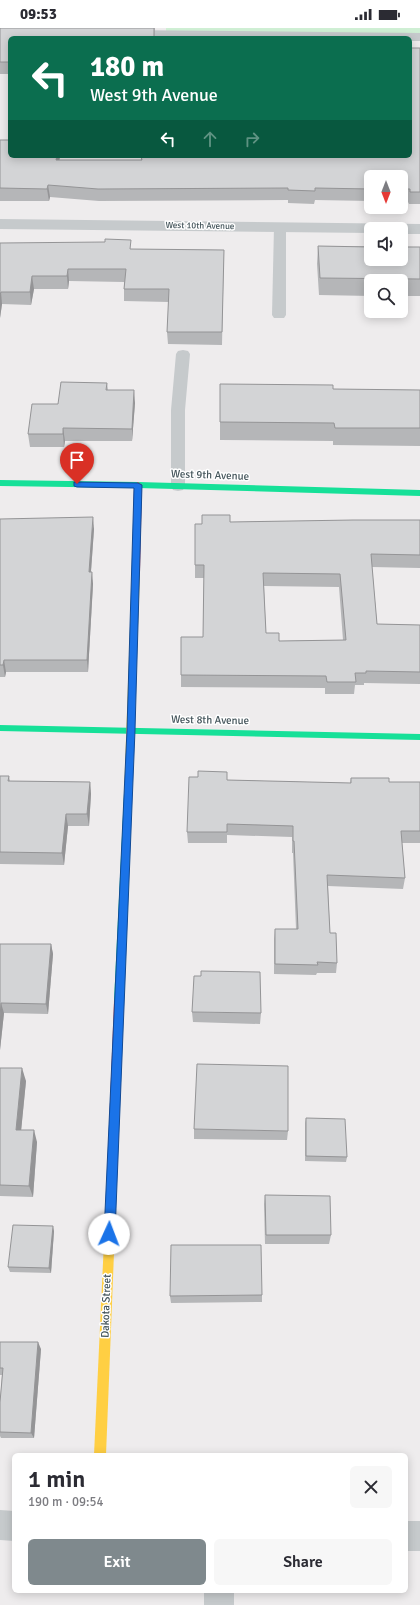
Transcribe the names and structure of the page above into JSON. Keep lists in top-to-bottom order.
{
  "streets": {
    "street": [
      "West 10th Avenue",
      "West 9th Avenue",
      "West 8th Avenue",
      "Dakota Street"
    ]
  },
  "crossings": [
    ["West 9th Avenue", "Dakota Street"],
    ["West 8th Avenue", "Dakota Street"]
  ],
  "north": "bottom",
  "page": {
    "status": "09:53",
    "turn": ["180 m", "West 9th Avenue"],
    "heading": ["1 min", "190 m · 09:54"],
    "buttons": ["Exit", "Share"]
  }
}
